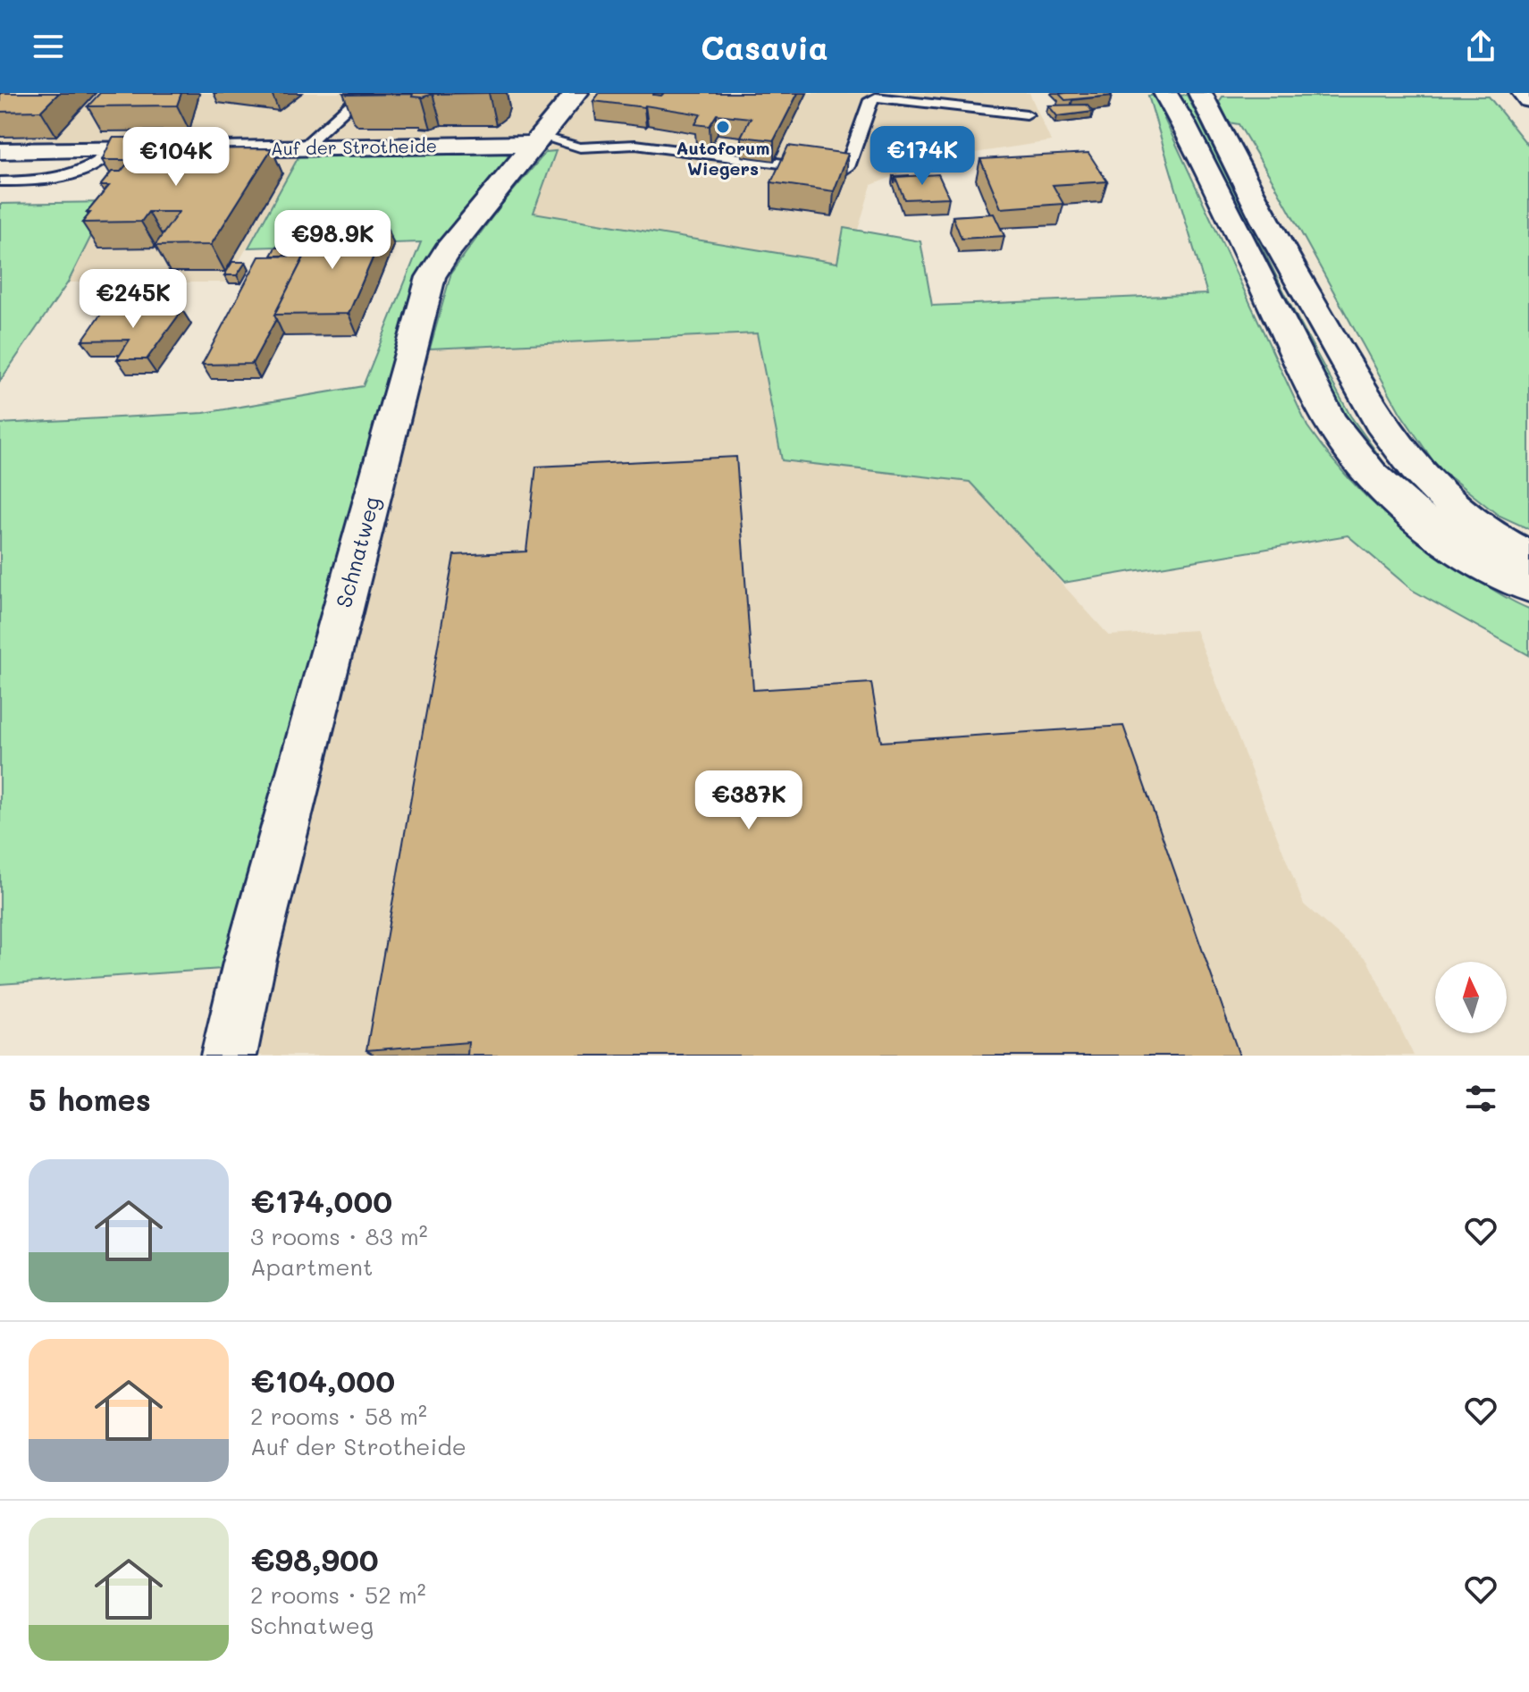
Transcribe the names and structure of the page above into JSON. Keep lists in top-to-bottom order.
{
  "streets": {
    "main road": ["Auf der Strotheide", "Schnatweg"]
  },
  "crossings": [
    ["Auf der Strotheide", "Schnatweg"]
  ],
  "places": ["Autoforum Wiegers"],
  "north": "top",
  "page": {
    "header": "Casavia",
    "price": [
      "€174K",
      "€104K",
      "€98.9K",
      "€245K",
      "€387K"
    ],
    "heading": "5 homes",
    "list": [
      {
        "name": "€174,000",
        "note": "3 rooms · 83 m² · Apartment"
      },
      {
        "name": "€104,000",
        "note": "2 rooms · 58 m² · Auf der Strotheide"
      },
      {
        "name": "€98,900",
        "note": "2 rooms · 52 m² · Schnatweg"
      }
    ]
  }
}
